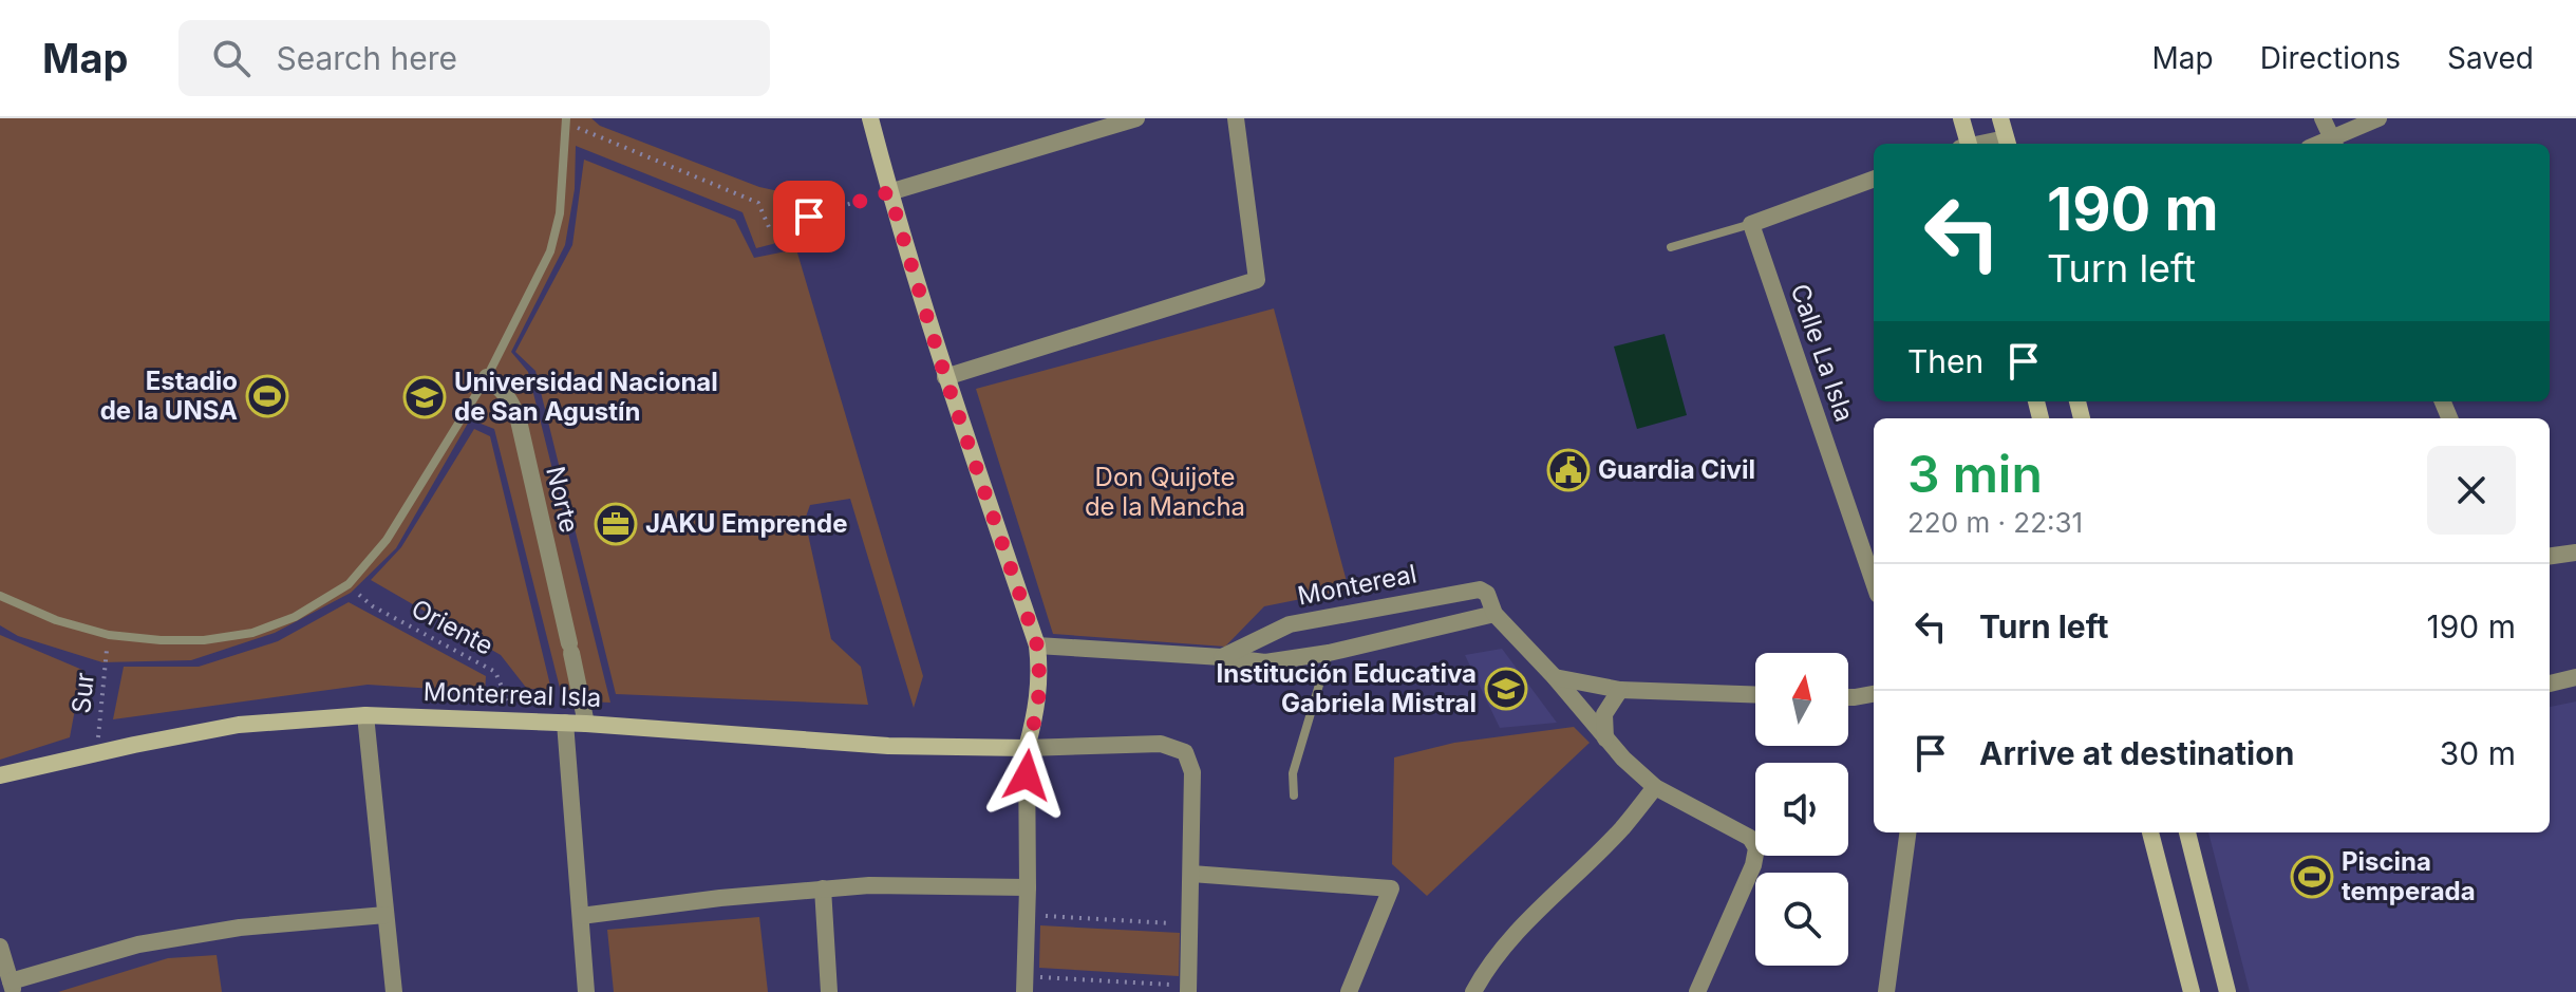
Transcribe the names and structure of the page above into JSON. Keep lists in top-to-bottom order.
{
  "streets": {
    "street": [
      "Calle La Isla",
      "Norte",
      "Montereal",
      "Monterreal Isla"
    ],
    "path": ["Oriente", "Sur"]
  },
  "crossings": [
    ["Norte", "Monterreal Isla"],
    ["Oriente", "Monterreal Isla"],
    ["Sur", "Monterreal Isla"]
  ],
  "parks": ["Don Quijote de la Mancha"],
  "places": {
    "sports": ["Estadio de la UNSA", "Piscina temperada"],
    "school or university": ["Universidad Nacional de San Agustín", "Institución Educativa Gabriela Mistral"],
    "public building": ["Guardia Civil"],
    "office": ["JAKU Emprende"]
  },
  "north": "top",
  "page": {
    "header": "Map",
    "search": "Search here",
    "nav": ["Map", "Directions", "Saved"],
    "turn": ["190 m", "Turn left"],
    "then": "Then",
    "heading": ["3 min", "220 m · 22:31"],
    "list": [
      {
        "name": "Turn left",
        "value": "190 m"
      },
      {
        "name": "Arrive at destination",
        "value": "30 m"
      }
    ]
  }
}
